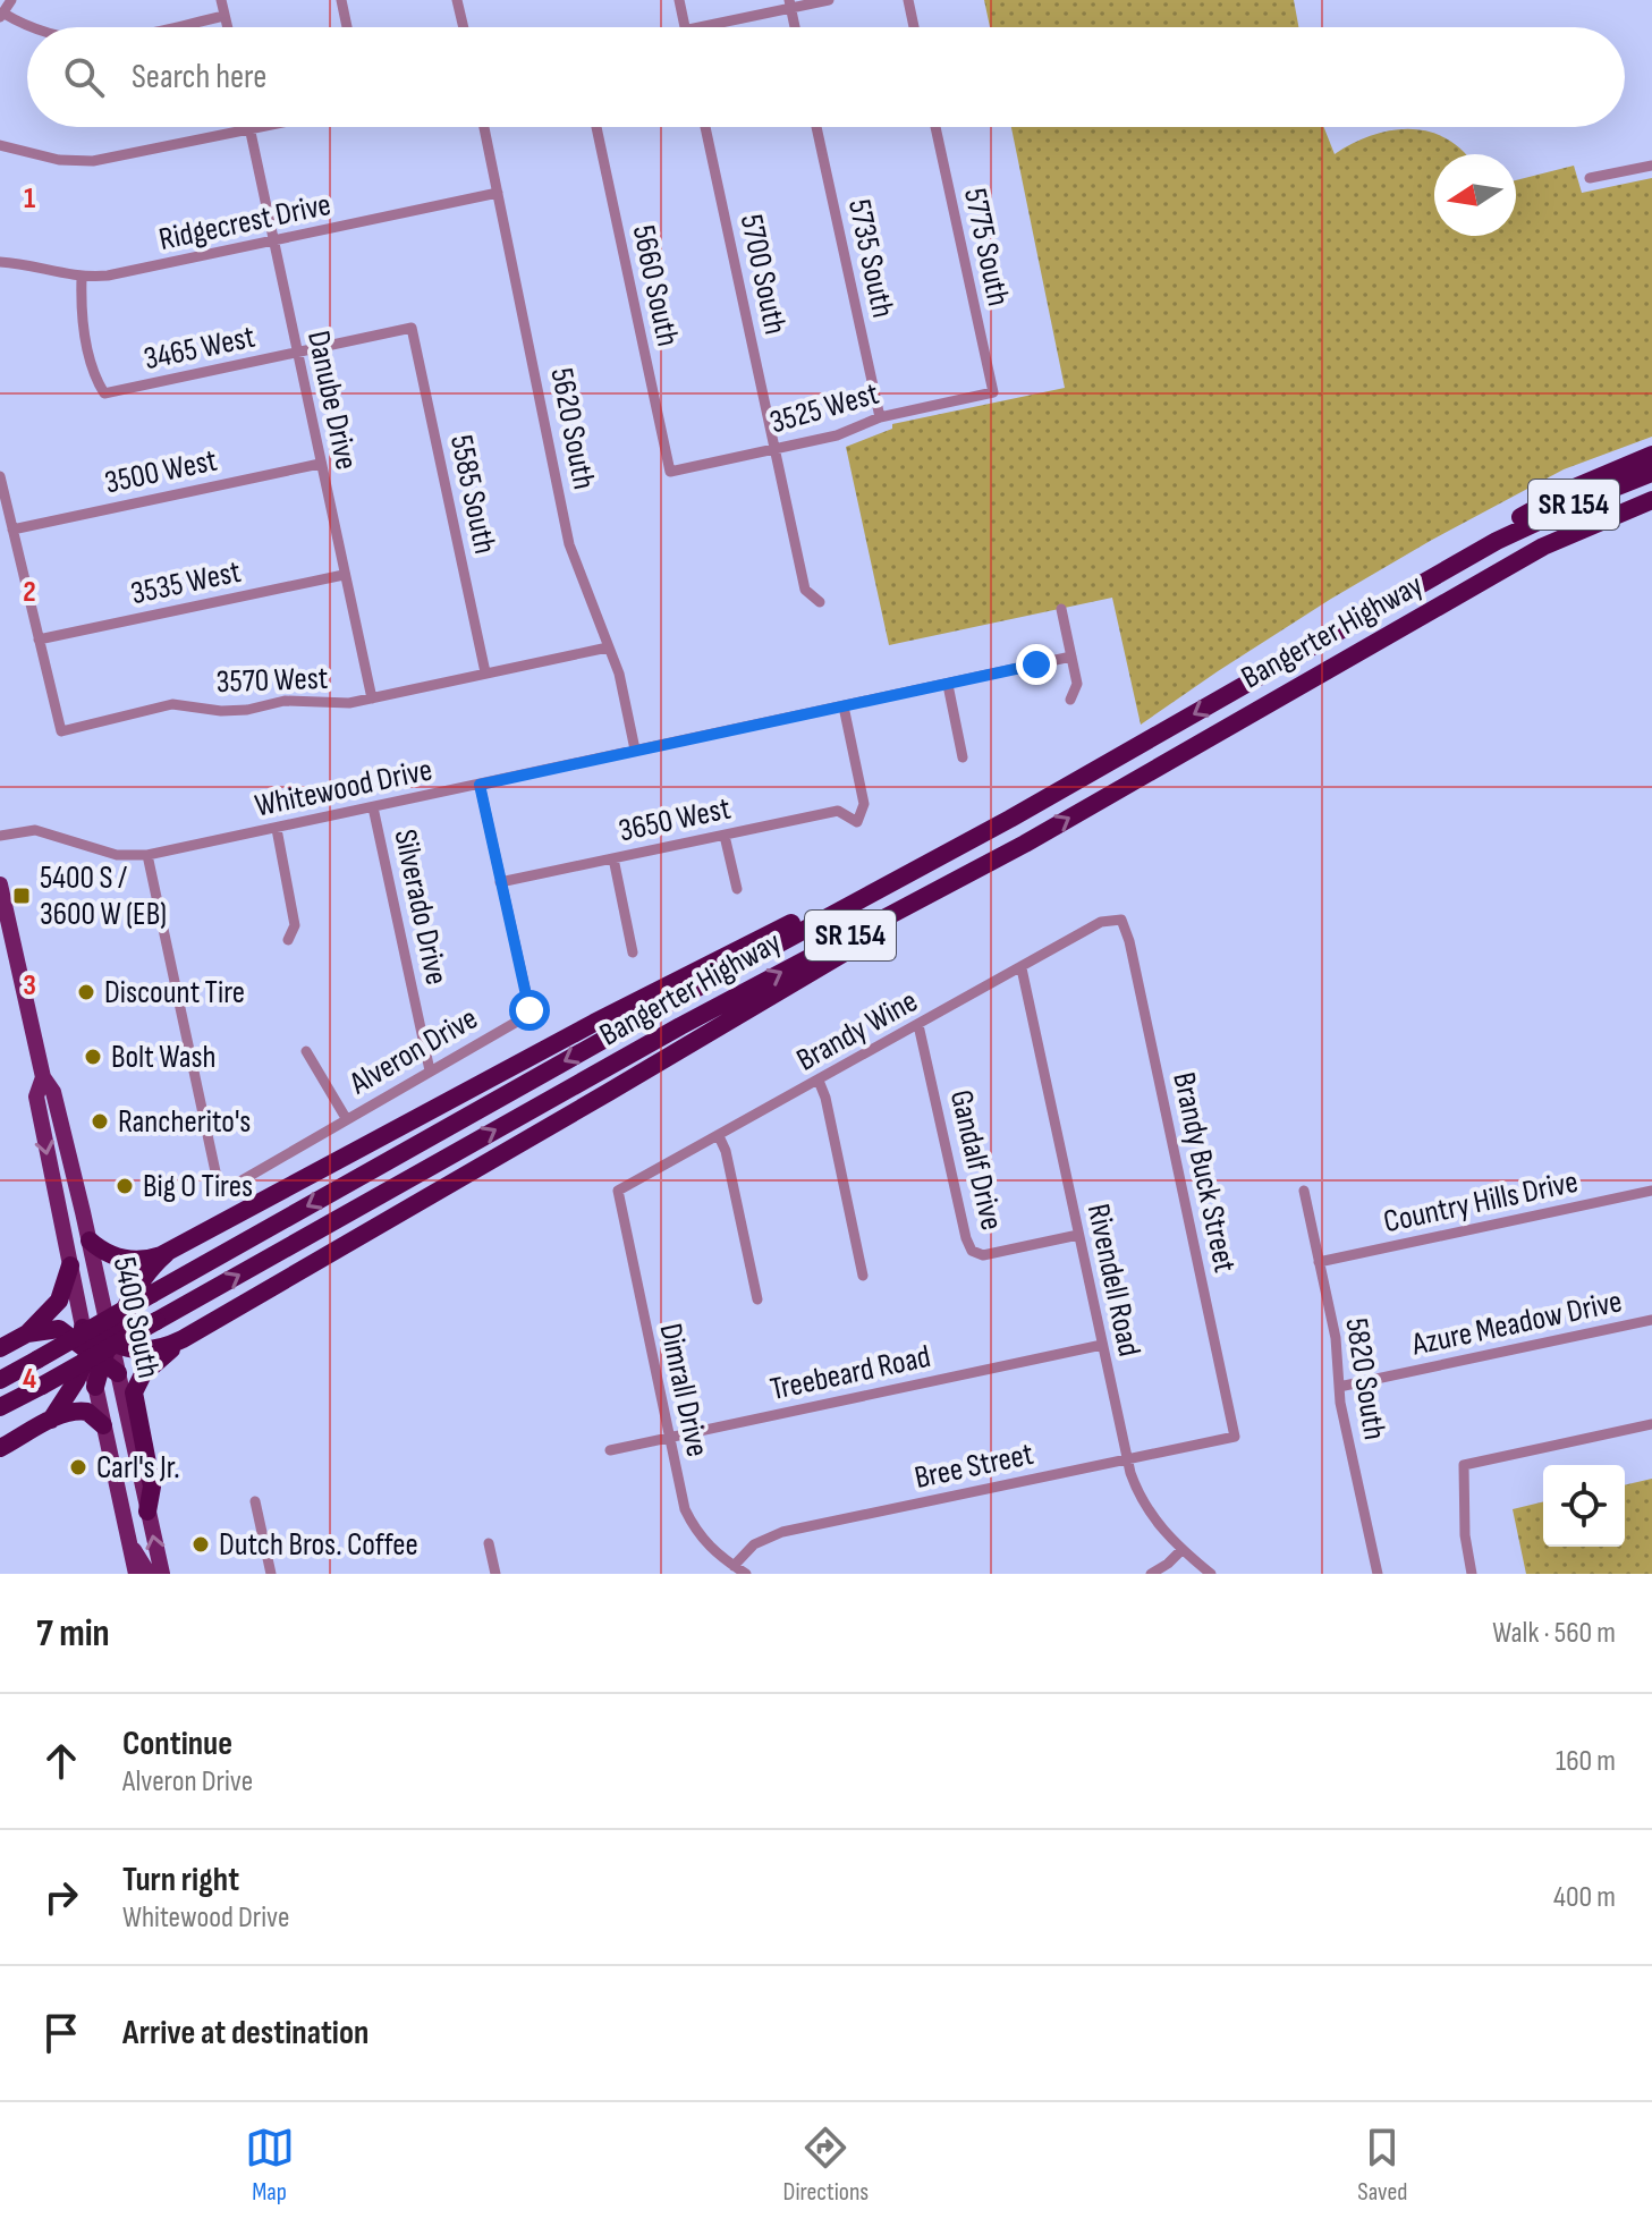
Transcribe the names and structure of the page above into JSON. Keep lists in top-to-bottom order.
{
  "streets": {
    "highway": ["SR 154", "Bangerter Highway"],
    "main road": ["5400 South"],
    "street": [
      "Ridgecrest Drive",
      "5775 South",
      "5735 South",
      "5700 South",
      "5660 South",
      "3465 West",
      "Danube Drive",
      "3525 West",
      "5620 South",
      "3500 West",
      "5585 South",
      "3535 West",
      "3570 West",
      "Whitewood Drive",
      "3650 West",
      "Silverado Drive",
      "Brandy Wine",
      "Alveron Drive",
      "Gandalf Drive",
      "Brandy Buck Street",
      "Country Hills Drive",
      "Rivendell Road",
      "Azure Meadow Drive",
      "Treebeard Road",
      "5820 South",
      "Dimrall Drive",
      "Bree Street"
    ]
  },
  "crossings": [
    ["Ridgecrest Drive", "3465 West"],
    ["Ridgecrest Drive", "Danube Drive"],
    ["Ridgecrest Drive", "5620 South"],
    ["5775 South", "3525 West"],
    ["5735 South", "3525 West"],
    ["5700 South", "3525 West"],
    ["5660 South", "3525 West"],
    ["3465 West", "Danube Drive"],
    ["3465 West", "5585 South"],
    ["Danube Drive", "3500 West"],
    ["Danube Drive", "3535 West"],
    ["Danube Drive", "3570 West"],
    ["5620 South", "3570 West"],
    ["5620 South", "Whitewood Drive"],
    ["5585 South", "3570 West"],
    ["3535 West", "3570 West"],
    ["Whitewood Drive", "3650 West"],
    ["Whitewood Drive", "Silverado Drive"],
    ["Whitewood Drive", "Alveron Drive"],
    ["3650 West", "Alveron Drive"],
    ["Silverado Drive", "Alveron Drive"],
    ["Brandy Wine", "Gandalf Drive"],
    ["Brandy Wine", "Brandy Buck Street"],
    ["Brandy Wine", "Rivendell Road"],
    ["Brandy Wine", "Dimrall Drive"],
    ["Gandalf Drive", "Rivendell Road"],
    ["Brandy Buck Street", "Bree Street"],
    ["Country Hills Drive", "5820 South"],
    ["Rivendell Road", "Treebeard Road"],
    ["Rivendell Road", "Bree Street"],
    ["Azure Meadow Drive", "5820 South"],
    ["Treebeard Road", "Dimrall Drive"],
    ["Dimrall Drive", "Bree Street"]
  ],
  "places": {
    "transit": ["5400 S / 3600 W (EB)"],
    "other": [
      "Discount Tire",
      "Bolt Wash",
      "Rancherito's",
      "Big O Tires",
      "Carl's Jr.",
      "Dutch Bros. Coffee"
    ]
  },
  "north": "left",
  "page": {
    "search": "Search here",
    "heading": ["7 min", "Walk · 560 m"],
    "list": [
      ["Continue", "Alveron Drive", "160 m"],
      ["Turn right", "Whitewood Drive", "400 m"],
      "Arrive at destination"
    ],
    "nav": ["Map", "Directions", "Saved"]
  },
  "grid": {
    "rows": [
      "1",
      "2",
      "3",
      "4"
    ]
  }
}
